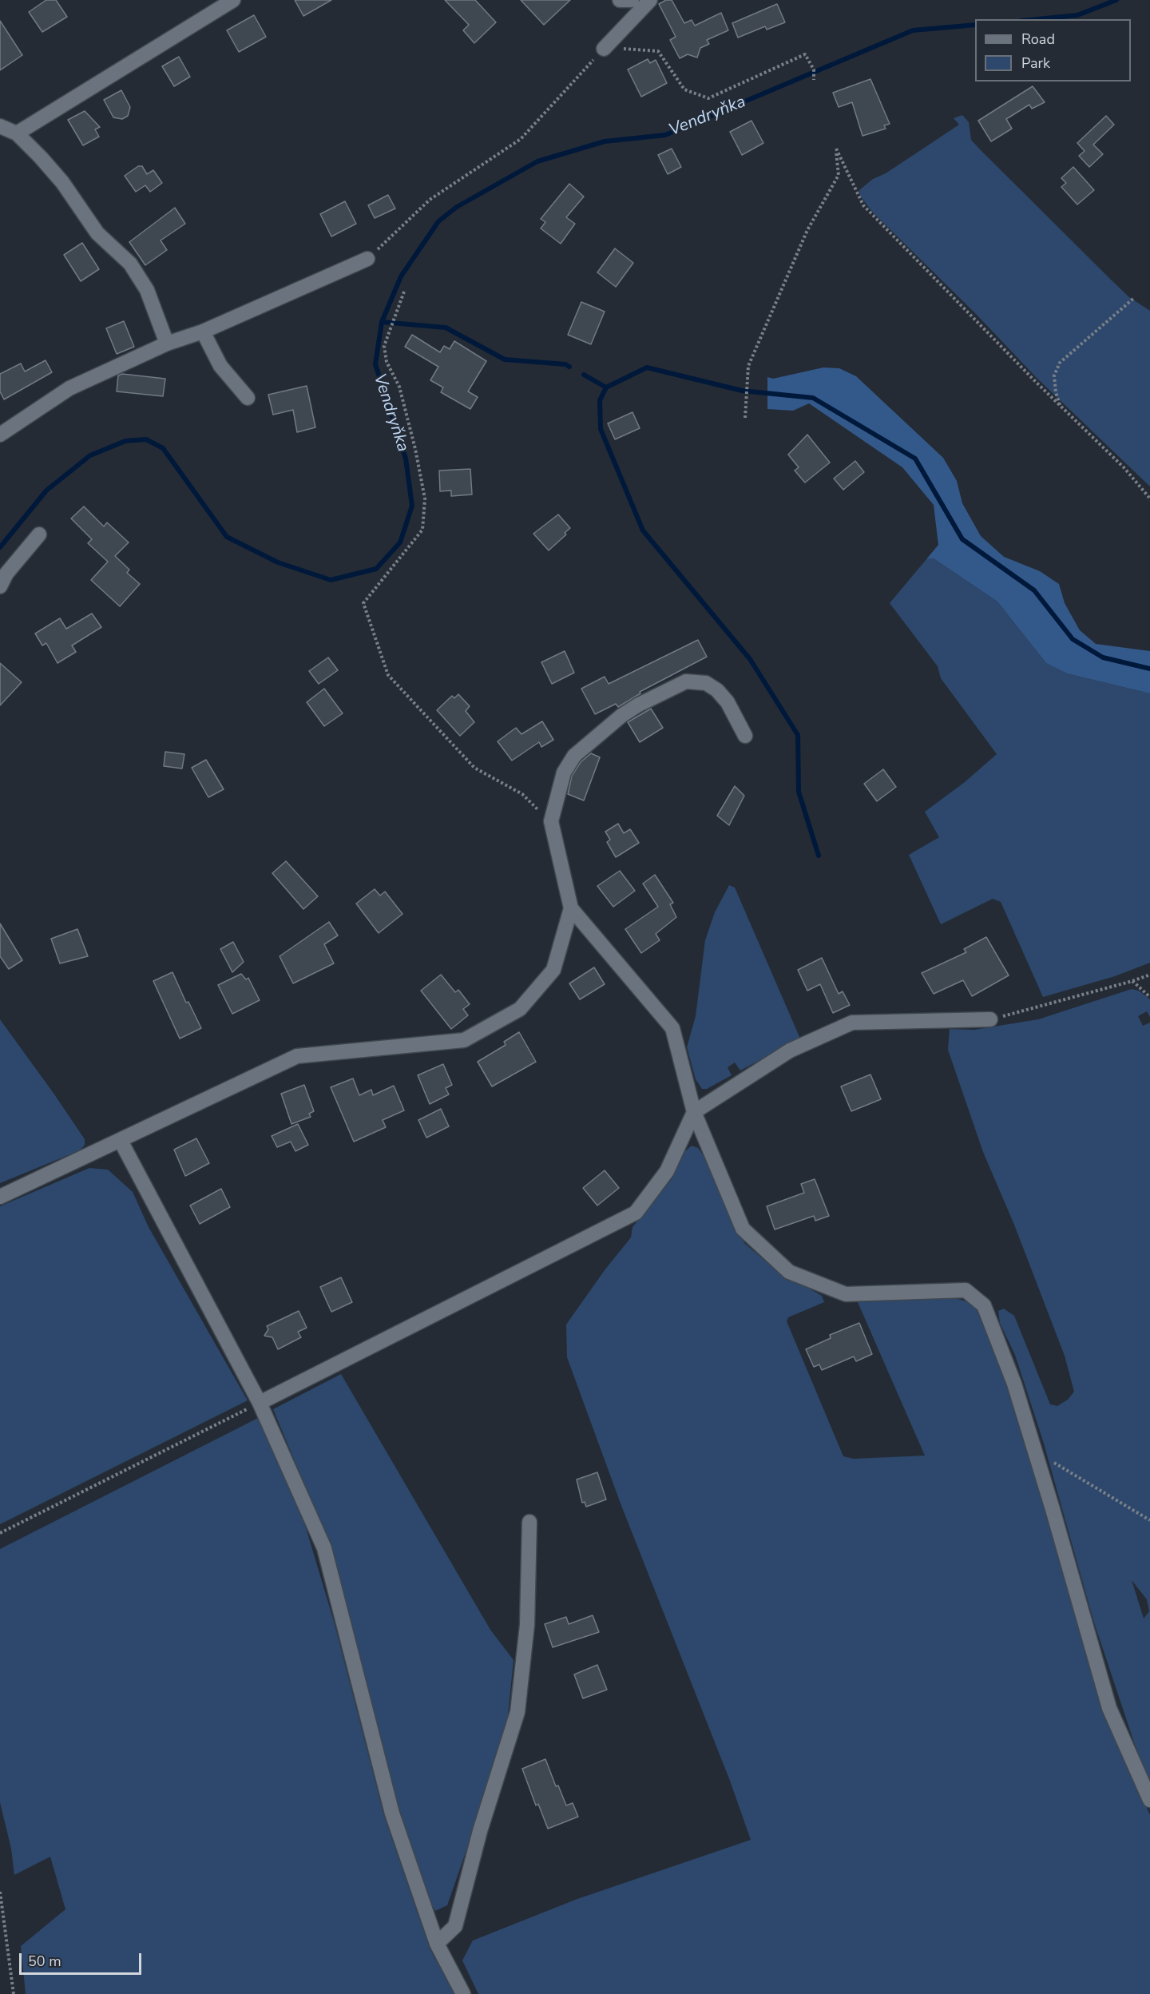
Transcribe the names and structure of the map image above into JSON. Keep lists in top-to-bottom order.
{
  "water": ["Vendryňka"],
  "legend": ["Road", "Park"],
  "scale_bar": "50 m"
}
